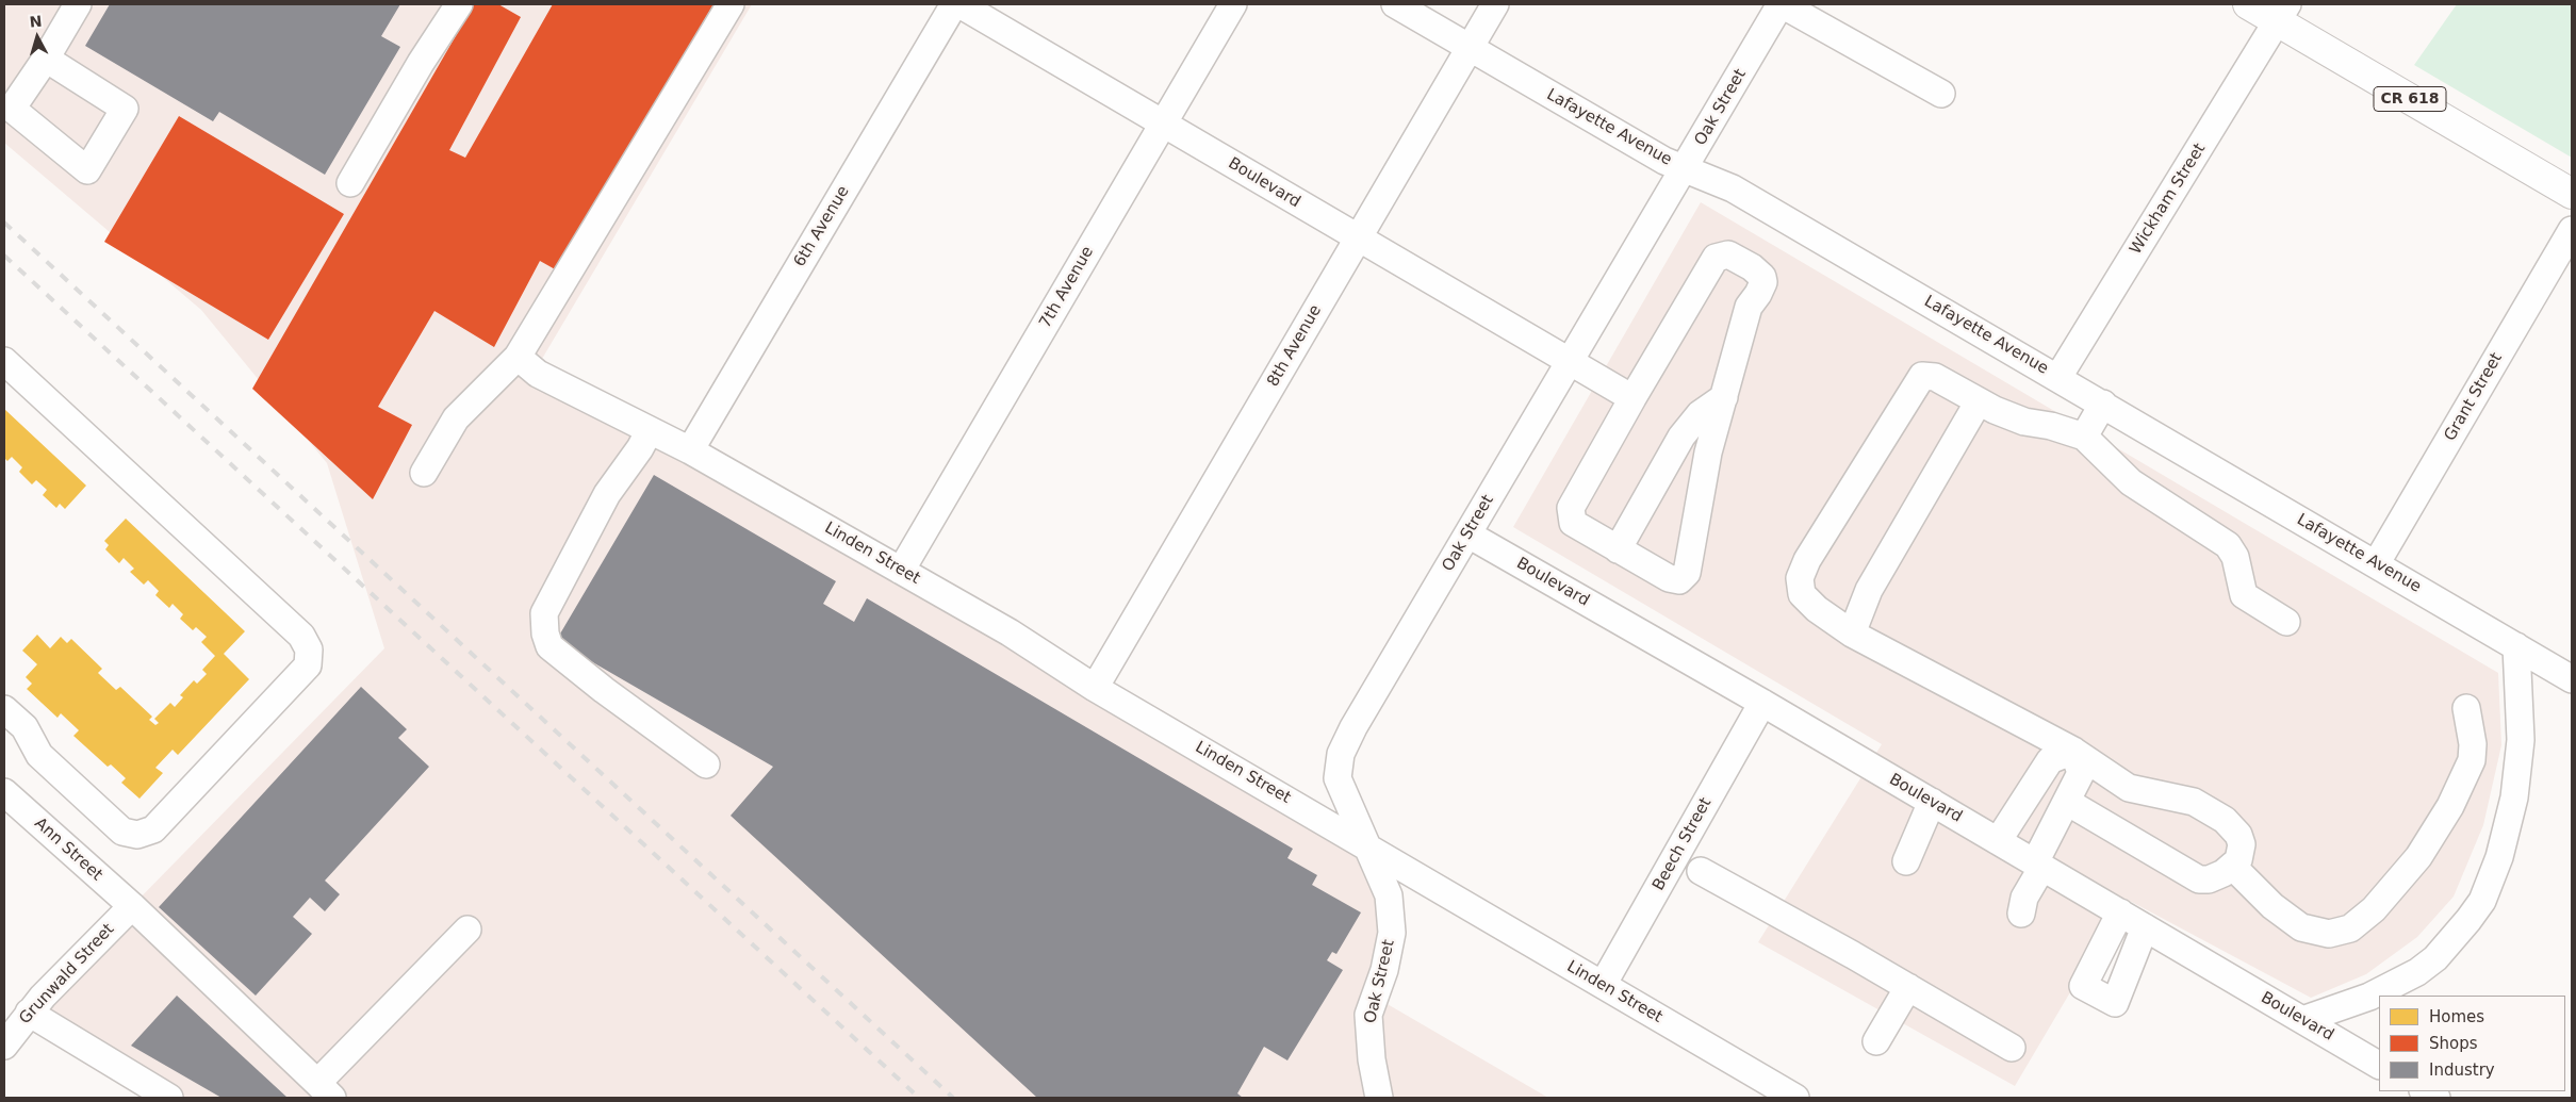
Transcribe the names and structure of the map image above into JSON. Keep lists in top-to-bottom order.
{
  "streets": {
    "main road": ["CR 618"],
    "street": [
      "Oak Street",
      "Lafayette Avenue",
      "Boulevard",
      "Wickham Street",
      "6th Avenue",
      "7th Avenue",
      "8th Avenue",
      "Grant Street",
      "Linden Street",
      "Beech Street",
      "Ann Street",
      "Grunwald Street"
    ]
  },
  "crossings": [
    ["CR 618", "Wickham Street"],
    ["Oak Street", "Lafayette Avenue"],
    ["Oak Street", "Boulevard"],
    ["Oak Street", "Linden Street"],
    ["Lafayette Avenue", "Wickham Street"],
    ["Lafayette Avenue", "8th Avenue"],
    ["Lafayette Avenue", "Grant Street"],
    ["Boulevard", "7th Avenue"],
    ["Boulevard", "8th Avenue"],
    ["Boulevard", "Beech Street"],
    ["6th Avenue", "Linden Street"],
    ["7th Avenue", "Linden Street"],
    ["8th Avenue", "Linden Street"],
    ["Linden Street", "Beech Street"],
    ["Ann Street", "Grunwald Street"]
  ],
  "legend": ["Homes", "Shops", "Industry"],
  "north": "top"
}
